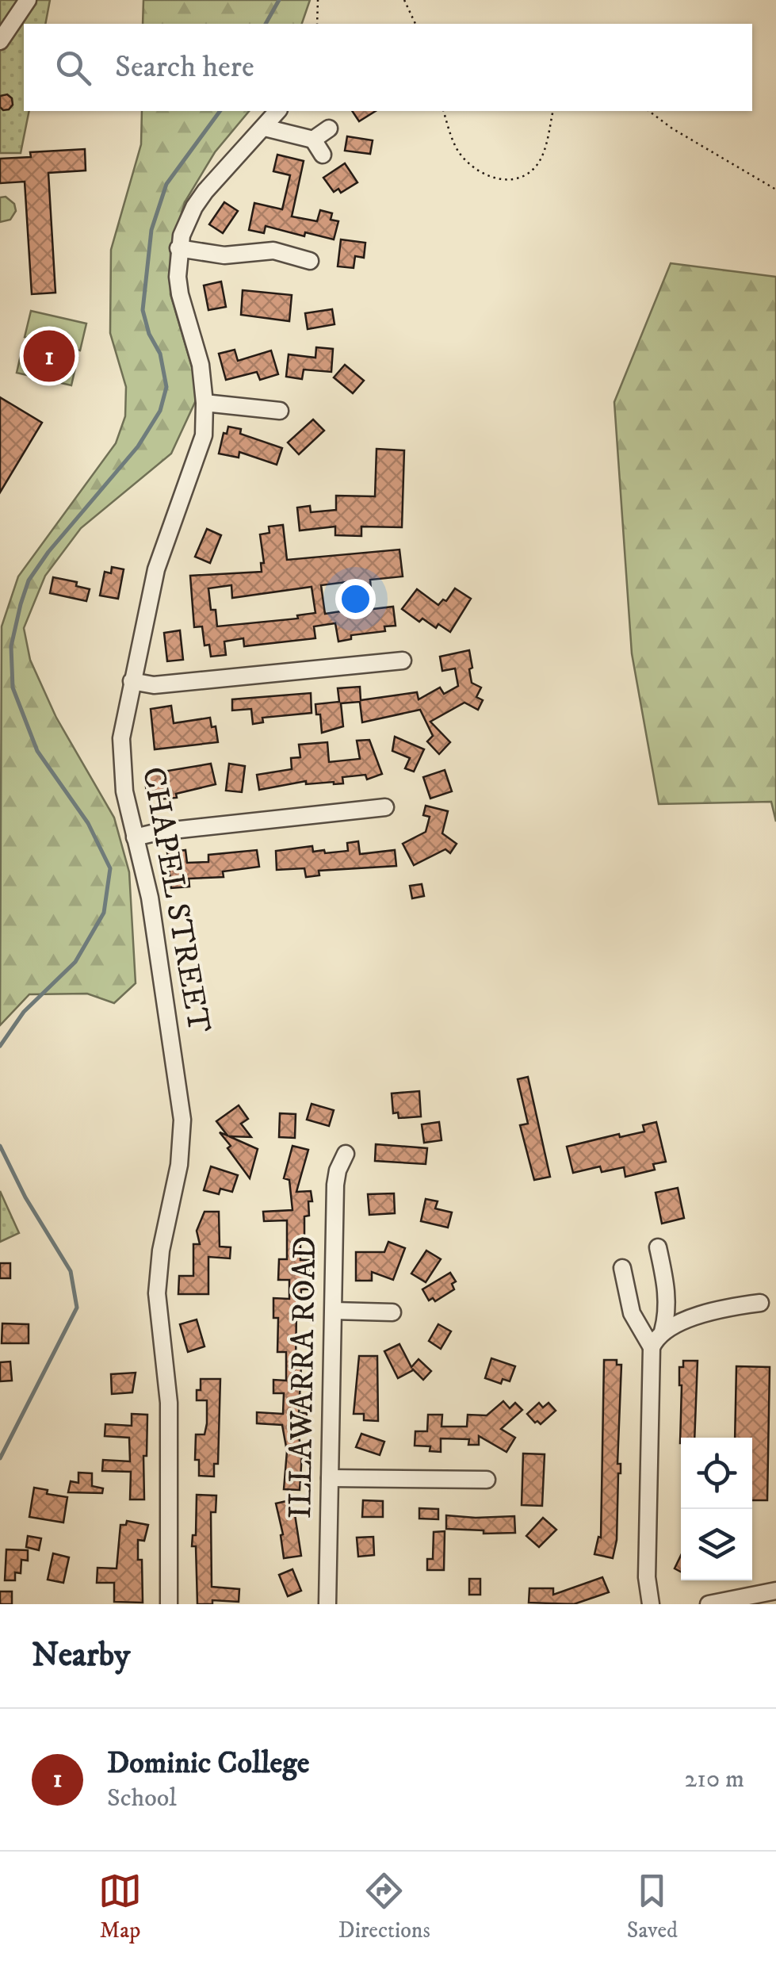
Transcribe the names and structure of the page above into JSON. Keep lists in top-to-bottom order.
{
  "streets": {
    "street": ["CHAPEL STREET", "ILLAWARRA ROAD"]
  },
  "page": {
    "search": "Search here",
    "pins": "1",
    "heading": "Nearby",
    "list": [
      {
        "mark": "1",
        "name": "Dominic College",
        "note": "School",
        "value": "210 m"
      }
    ],
    "nav": ["Map", "Directions", "Saved"]
  }
}
